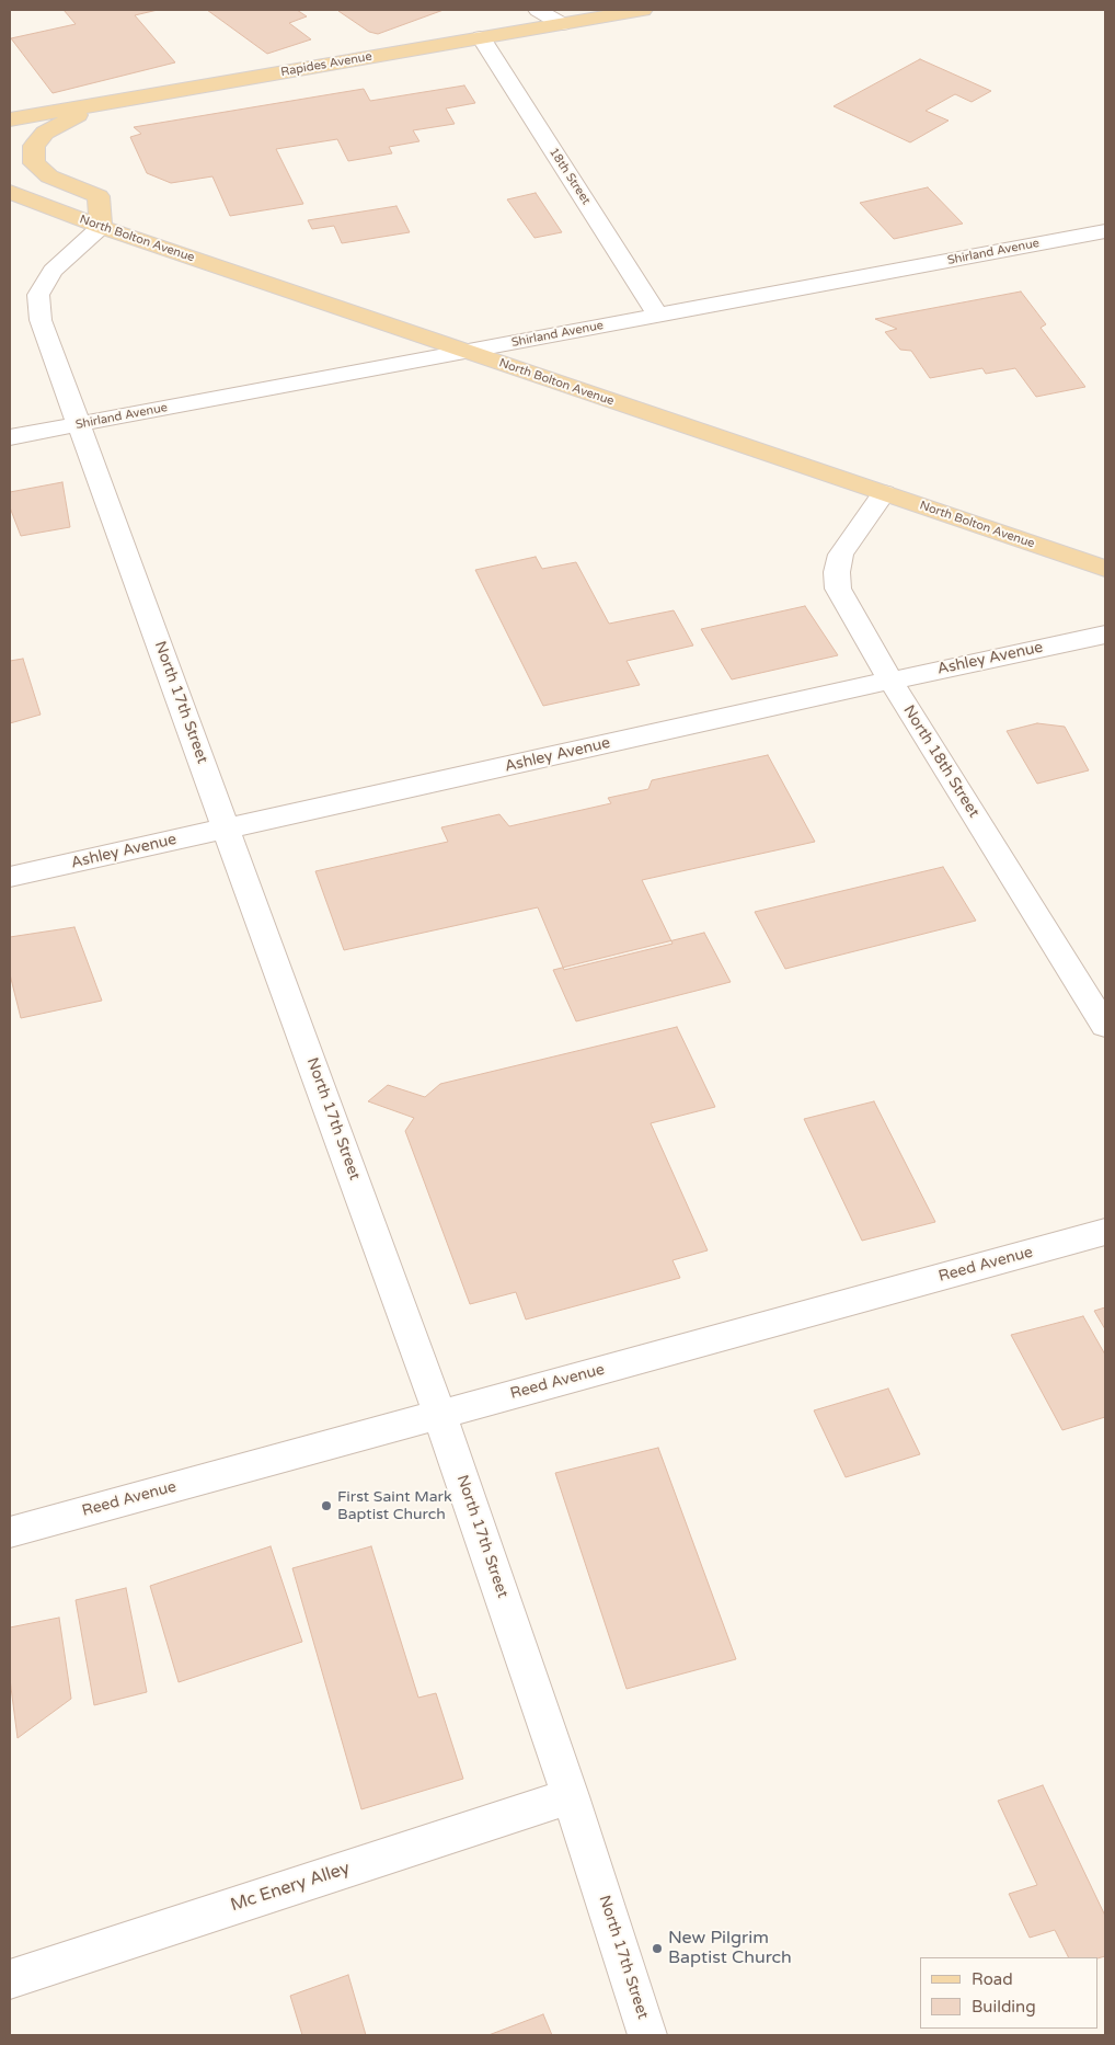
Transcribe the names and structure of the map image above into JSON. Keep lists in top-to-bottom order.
{
  "streets": {
    "main road": ["Rapides Avenue", "North Bolton Avenue"],
    "street": [
      "18th Street",
      "Shirland Avenue",
      "Ashley Avenue",
      "North 17th Street",
      "North 18th Street",
      "Reed Avenue",
      "Mc Enery Alley"
    ]
  },
  "crossings": [
    ["Rapides Avenue", "18th Street"],
    ["18th Street", "Shirland Avenue"],
    ["North Bolton Avenue", "Shirland Avenue"],
    ["North Bolton Avenue", "North 17th Street"],
    ["North Bolton Avenue", "North 18th Street"],
    ["Shirland Avenue", "North 17th Street"],
    ["Ashley Avenue", "North 17th Street"],
    ["Ashley Avenue", "North 18th Street"],
    ["North 17th Street", "Reed Avenue"],
    ["North 17th Street", "Mc Enery Alley"]
  ],
  "places": ["First Saint Mark Baptist Church", "New Pilgrim Baptist Church"],
  "legend": ["Road", "Building"]
}
